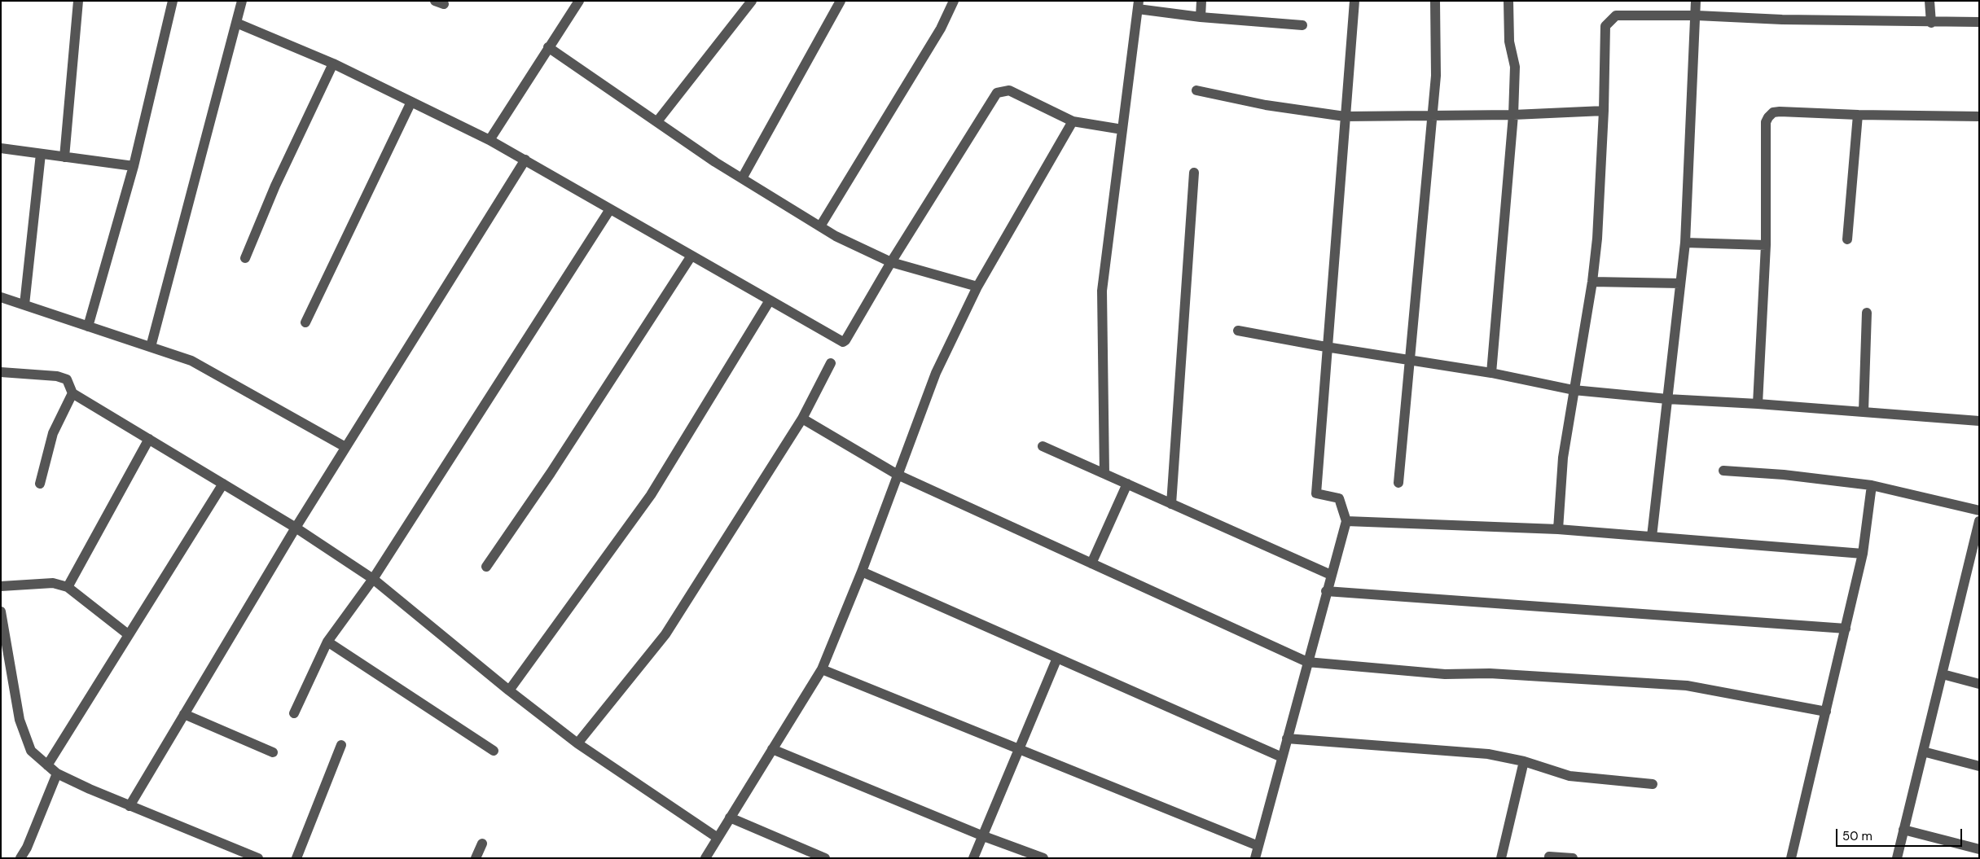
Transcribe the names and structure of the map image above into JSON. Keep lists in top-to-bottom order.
{
  "scale_bar": "50 m"
}
